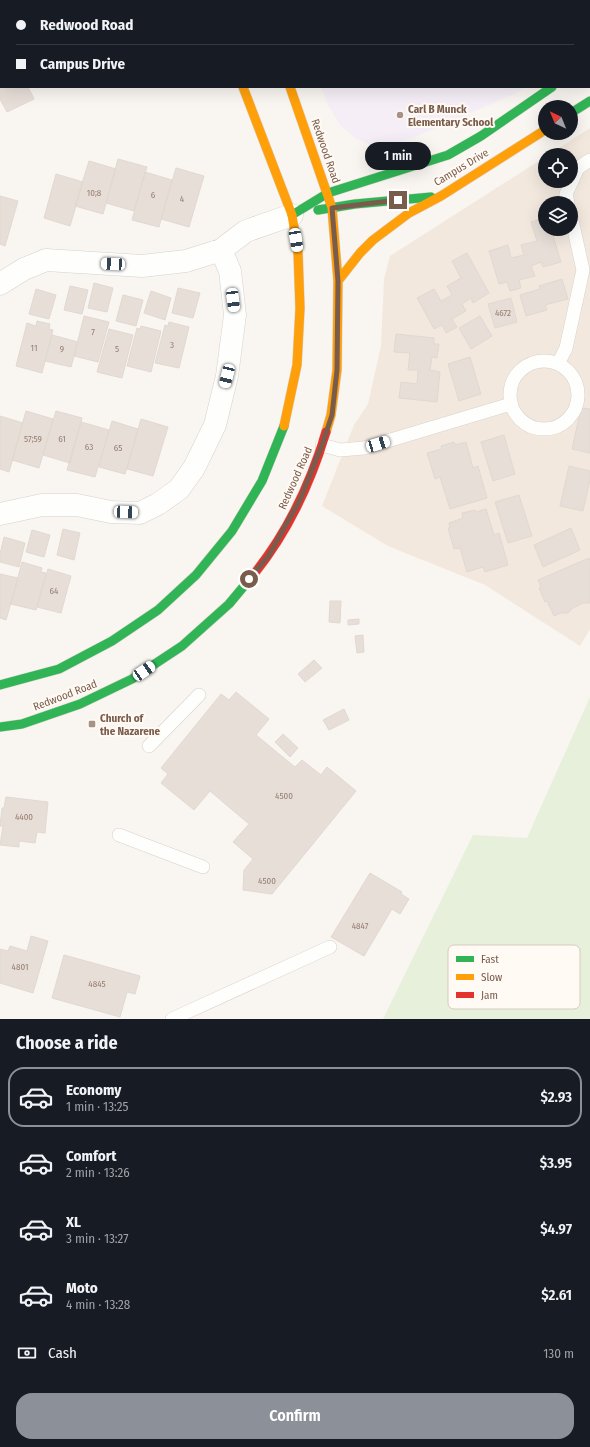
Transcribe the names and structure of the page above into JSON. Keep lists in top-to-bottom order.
{
  "streets": {
    "main road": ["Redwood Road", "Campus Drive"]
  },
  "crossings": [
    ["Redwood Road", "Campus Drive"]
  ],
  "places": {
    "other": ["Carl B Munck Elementary School"],
    "transit": ["Church of the Nazarene"]
  },
  "house_numbers": [
    "10;8",
    "6",
    "4",
    "4672",
    "7",
    "3",
    "11",
    "9",
    "5",
    "57;59",
    "61",
    "63",
    "65",
    "64",
    "4500",
    "4400",
    "4500",
    "4847",
    "4801",
    "4845"
  ],
  "legend": ["Fast", "Slow", "Jam"],
  "north": "top left",
  "page": {
    "banner": ["Redwood Road", "Campus Drive"],
    "bubble": "1 min",
    "heading": "Choose a ride",
    "list": [
      {
        "name": "Economy",
        "note": "1 min · 13:25",
        "value": "$2.93"
      },
      {
        "name": "Comfort",
        "note": "2 min · 13:26",
        "value": "$3.95"
      },
      {
        "name": "XL",
        "note": "3 min · 13:27",
        "value": "$4.97"
      },
      {
        "name": "Moto",
        "note": "4 min · 13:28",
        "value": "$2.61"
      }
    ],
    "pay": ["Cash", "130 m"],
    "buttons": "Confirm"
  }
}
